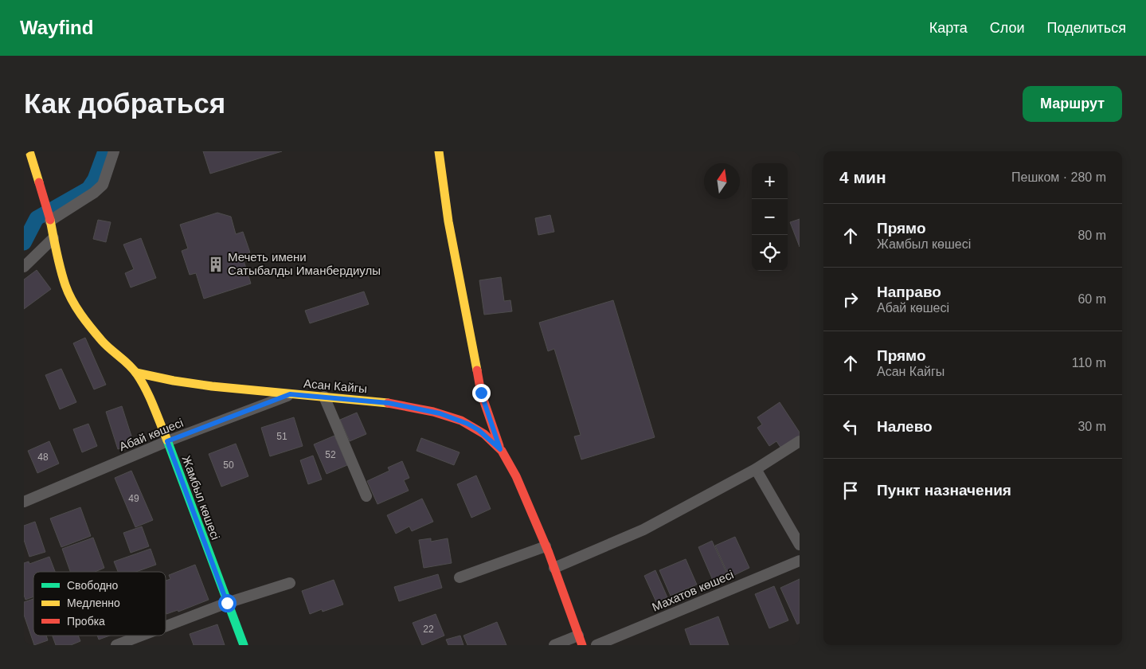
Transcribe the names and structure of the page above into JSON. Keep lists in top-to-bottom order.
{
  "streets": {
    "main road": ["Асан Кайгы", "Жамбыл көшесі"],
    "street": ["Абай көшесі", "Махатов көшесі"]
  },
  "crossings": [
    ["Асан Кайгы", "Абай көшесі"],
    ["Асан Кайгы", "Жамбыл көшесі"],
    ["Абай көшесі", "Жамбыл көшесі"]
  ],
  "places": {
    "building": ["Мечеть имени Сатыбалды Иманбердиулы"]
  },
  "house_numbers": [
    "51",
    "52",
    "48",
    "50",
    "49",
    "22"
  ],
  "legend": ["Свободно", "Медленно", "Пробка"],
  "north": "top",
  "page": {
    "header": "Wayfind",
    "nav": ["Карта", "Слои", "Поделиться"],
    "buttons": "Маршрут",
    "title": "Как добраться",
    "heading": ["4 мин", "Пешком · 280 m"],
    "map_buttons": ["+", "−"],
    "list": [
      ["Прямо", "Жамбыл көшесі", "80 m"],
      ["Направо", "Абай көшесі", "60 m"],
      ["Прямо", "Асан Кайгы", "110 m"],
      ["Налево", "30 m"],
      "Пункт назначения"
    ]
  }
}
